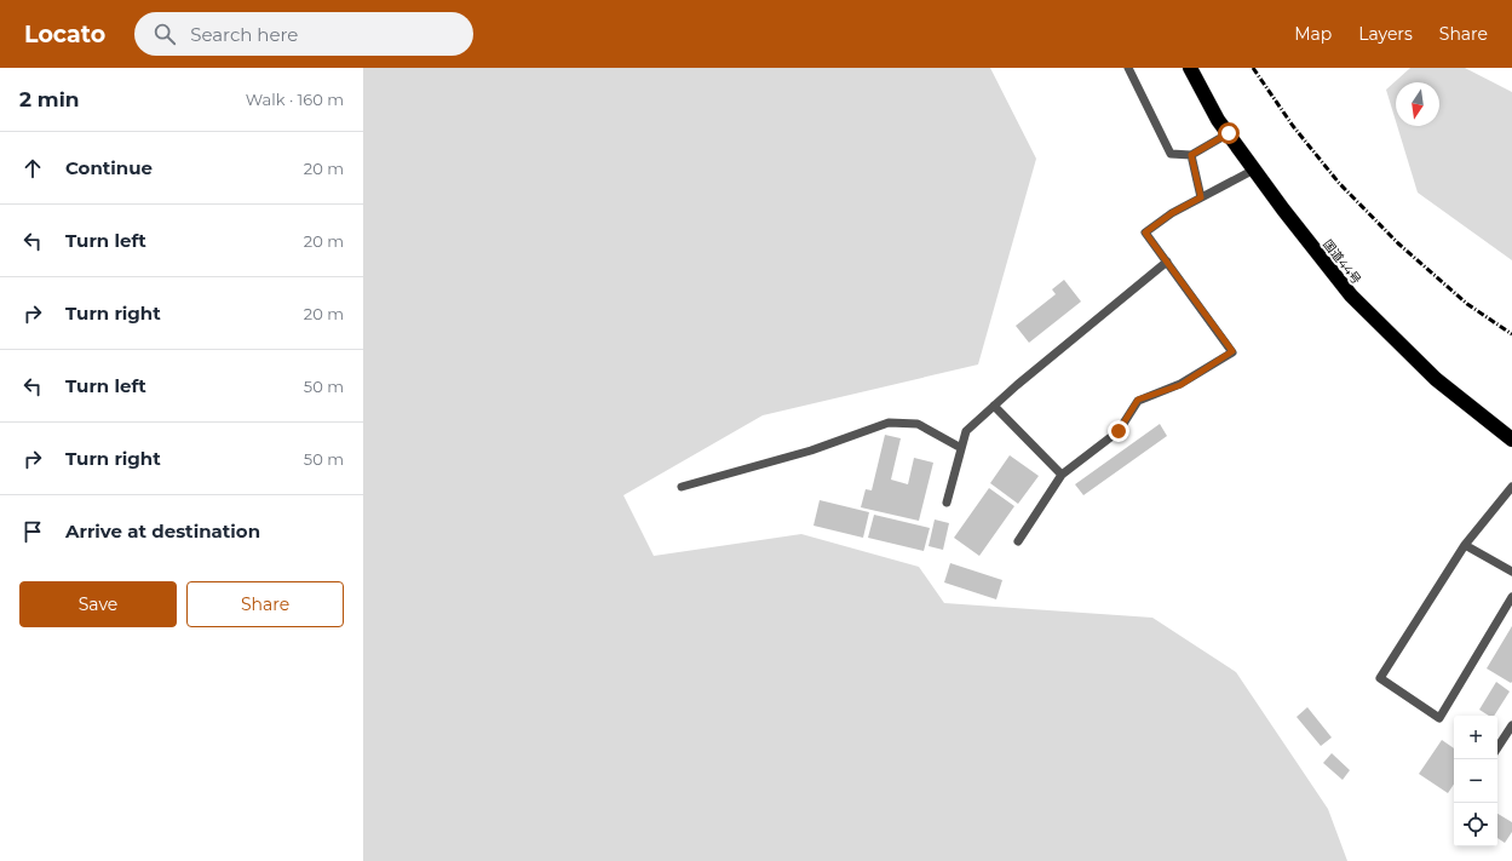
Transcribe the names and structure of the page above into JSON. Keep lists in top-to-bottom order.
{
  "streets": {
    "highway": ["国道44号"]
  },
  "north": "bottom",
  "page": {
    "header": "Locato",
    "search": "Search here",
    "nav": ["Map", "Layers", "Share"],
    "heading": ["2 min", "Walk · 160 m"],
    "list": [
      ["Continue", "20 m"],
      ["Turn left", "20 m"],
      ["Turn right", "20 m"],
      ["Turn left", "50 m"],
      ["Turn right", "50 m"],
      "Arrive at destination"
    ],
    "buttons": ["Save", "Share"],
    "map_buttons": ["+", "−"]
  }
}
